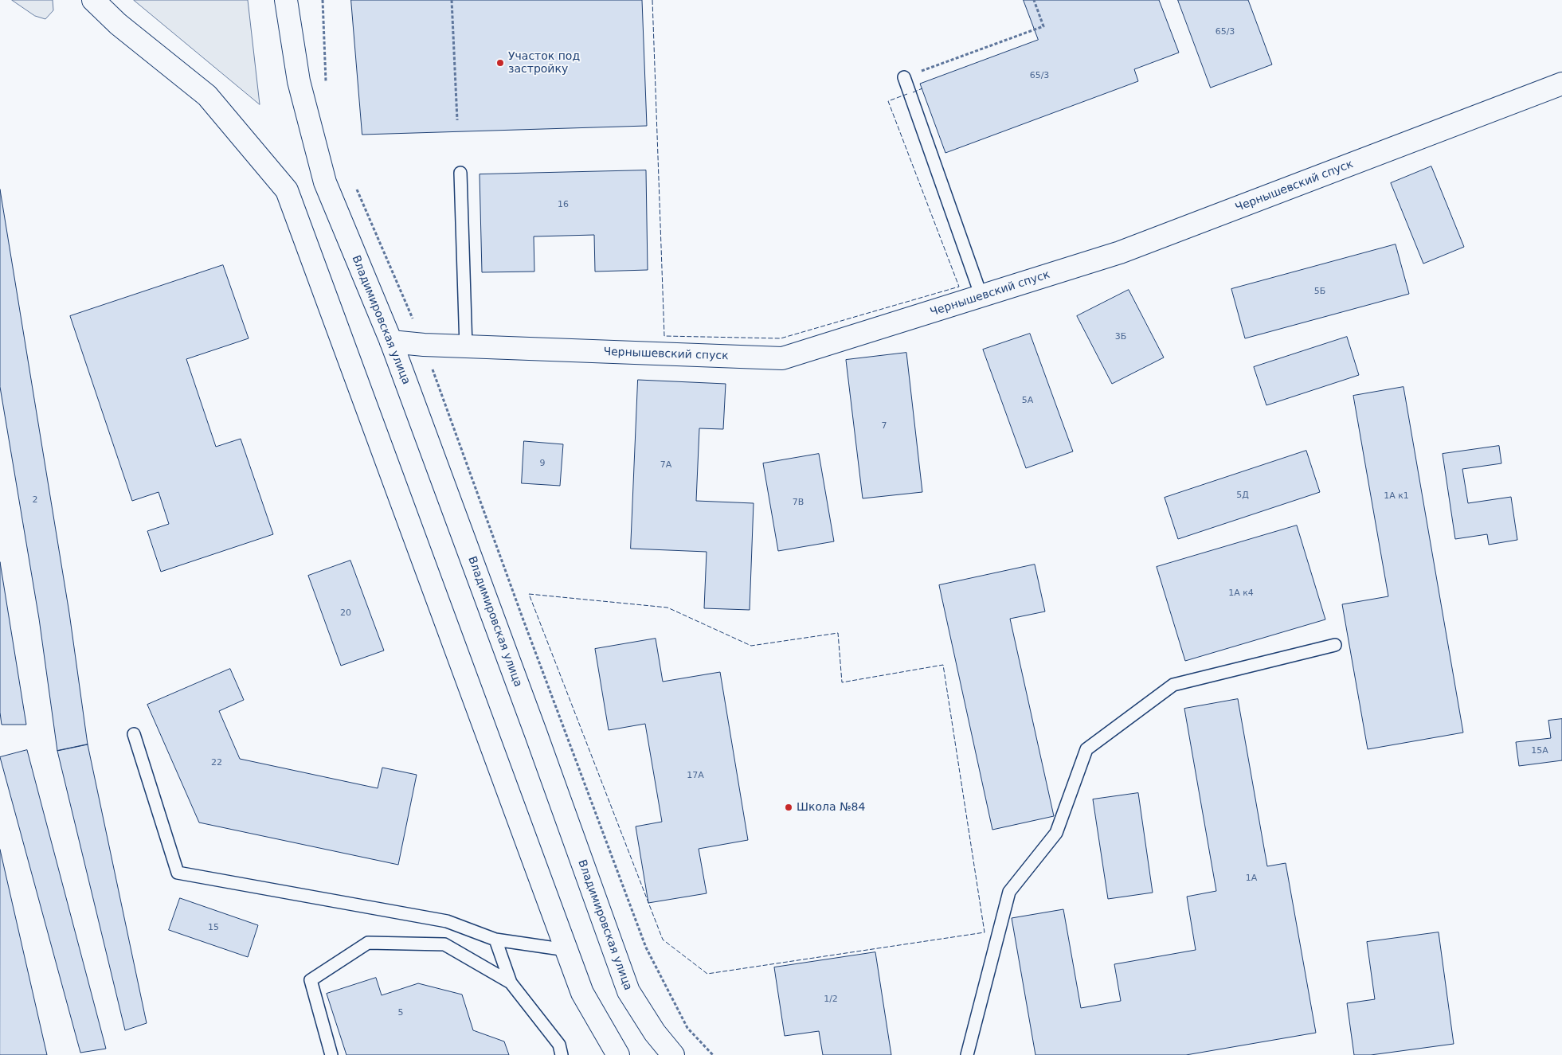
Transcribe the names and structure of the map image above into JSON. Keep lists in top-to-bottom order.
{
  "streets": {
    "main road": ["Чернышевский спуск", "Владимировская улица"]
  },
  "crossings": [
    ["Чернышевский спуск", "Владимировская улица"]
  ],
  "places": ["Участок под застройку", "Школа №84"],
  "house_numbers": [
    "65/3",
    "65/3",
    "16",
    "5Б",
    "3Б",
    "5А",
    "7",
    "9",
    "7А",
    "5Д",
    "1А к1",
    "2",
    "7В",
    "1А к4",
    "20",
    "15А",
    "22",
    "17А",
    "1А",
    "15",
    "1/2",
    "5"
  ]
}
